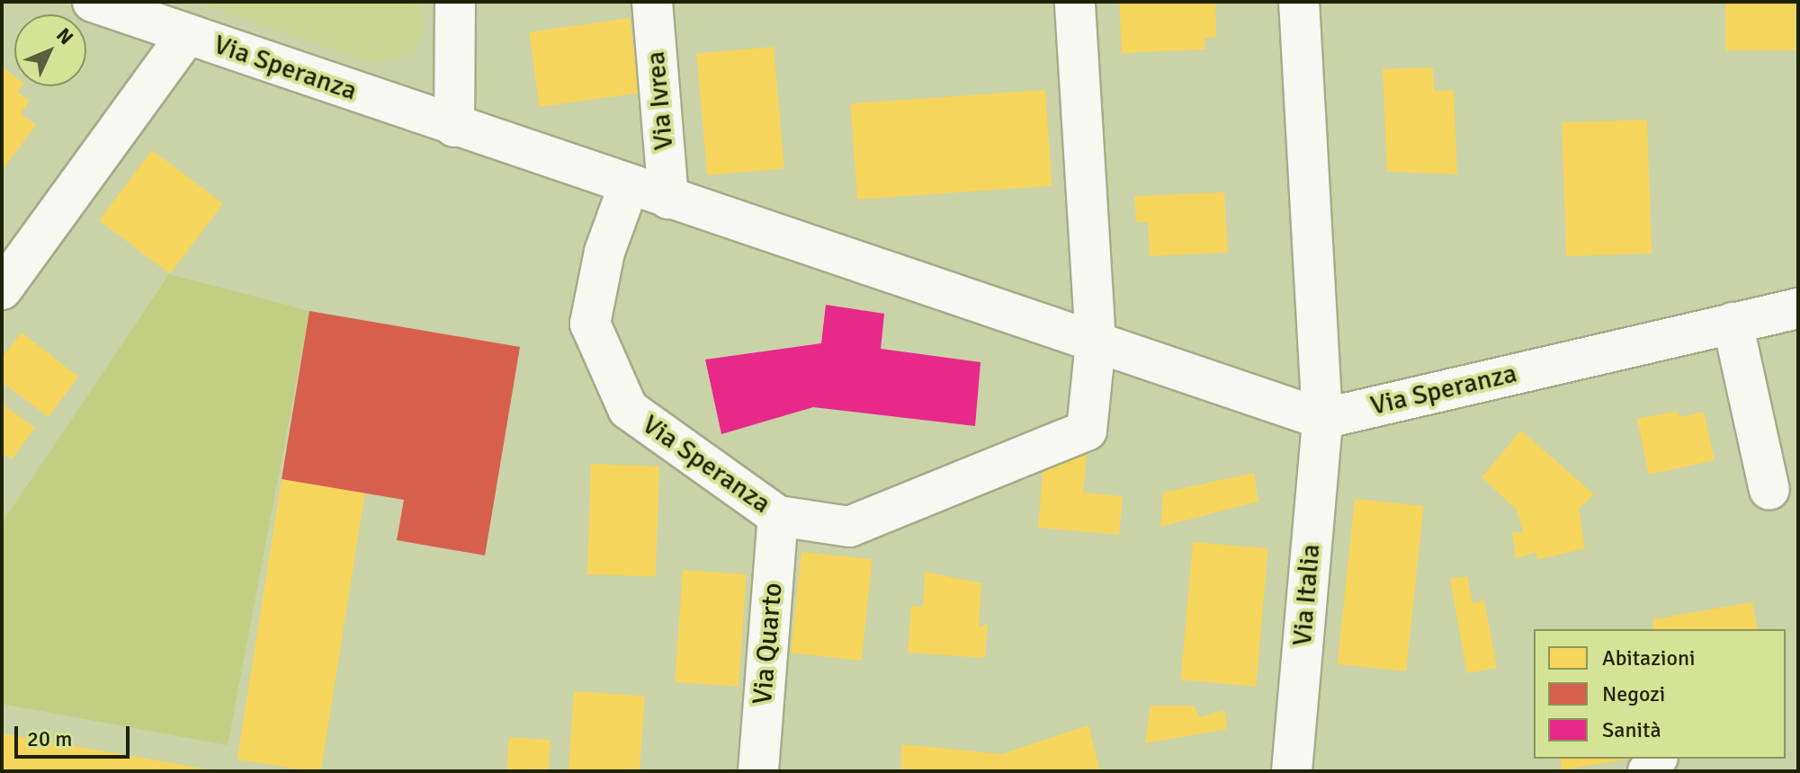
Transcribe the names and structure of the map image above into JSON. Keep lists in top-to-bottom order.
{
  "streets": {
    "street": [
      "Via Speranza",
      "Via Ivrea",
      "Via Italia",
      "Via Quarto"
    ]
  },
  "crossings": [
    ["Via Speranza", "Via Ivrea"],
    ["Via Speranza", "Via Italia"],
    ["Via Speranza", "Via Quarto"]
  ],
  "legend": ["Abitazioni", "Negozi", "Sanità"],
  "scale_bar": "20 m",
  "north": "top right"
}
